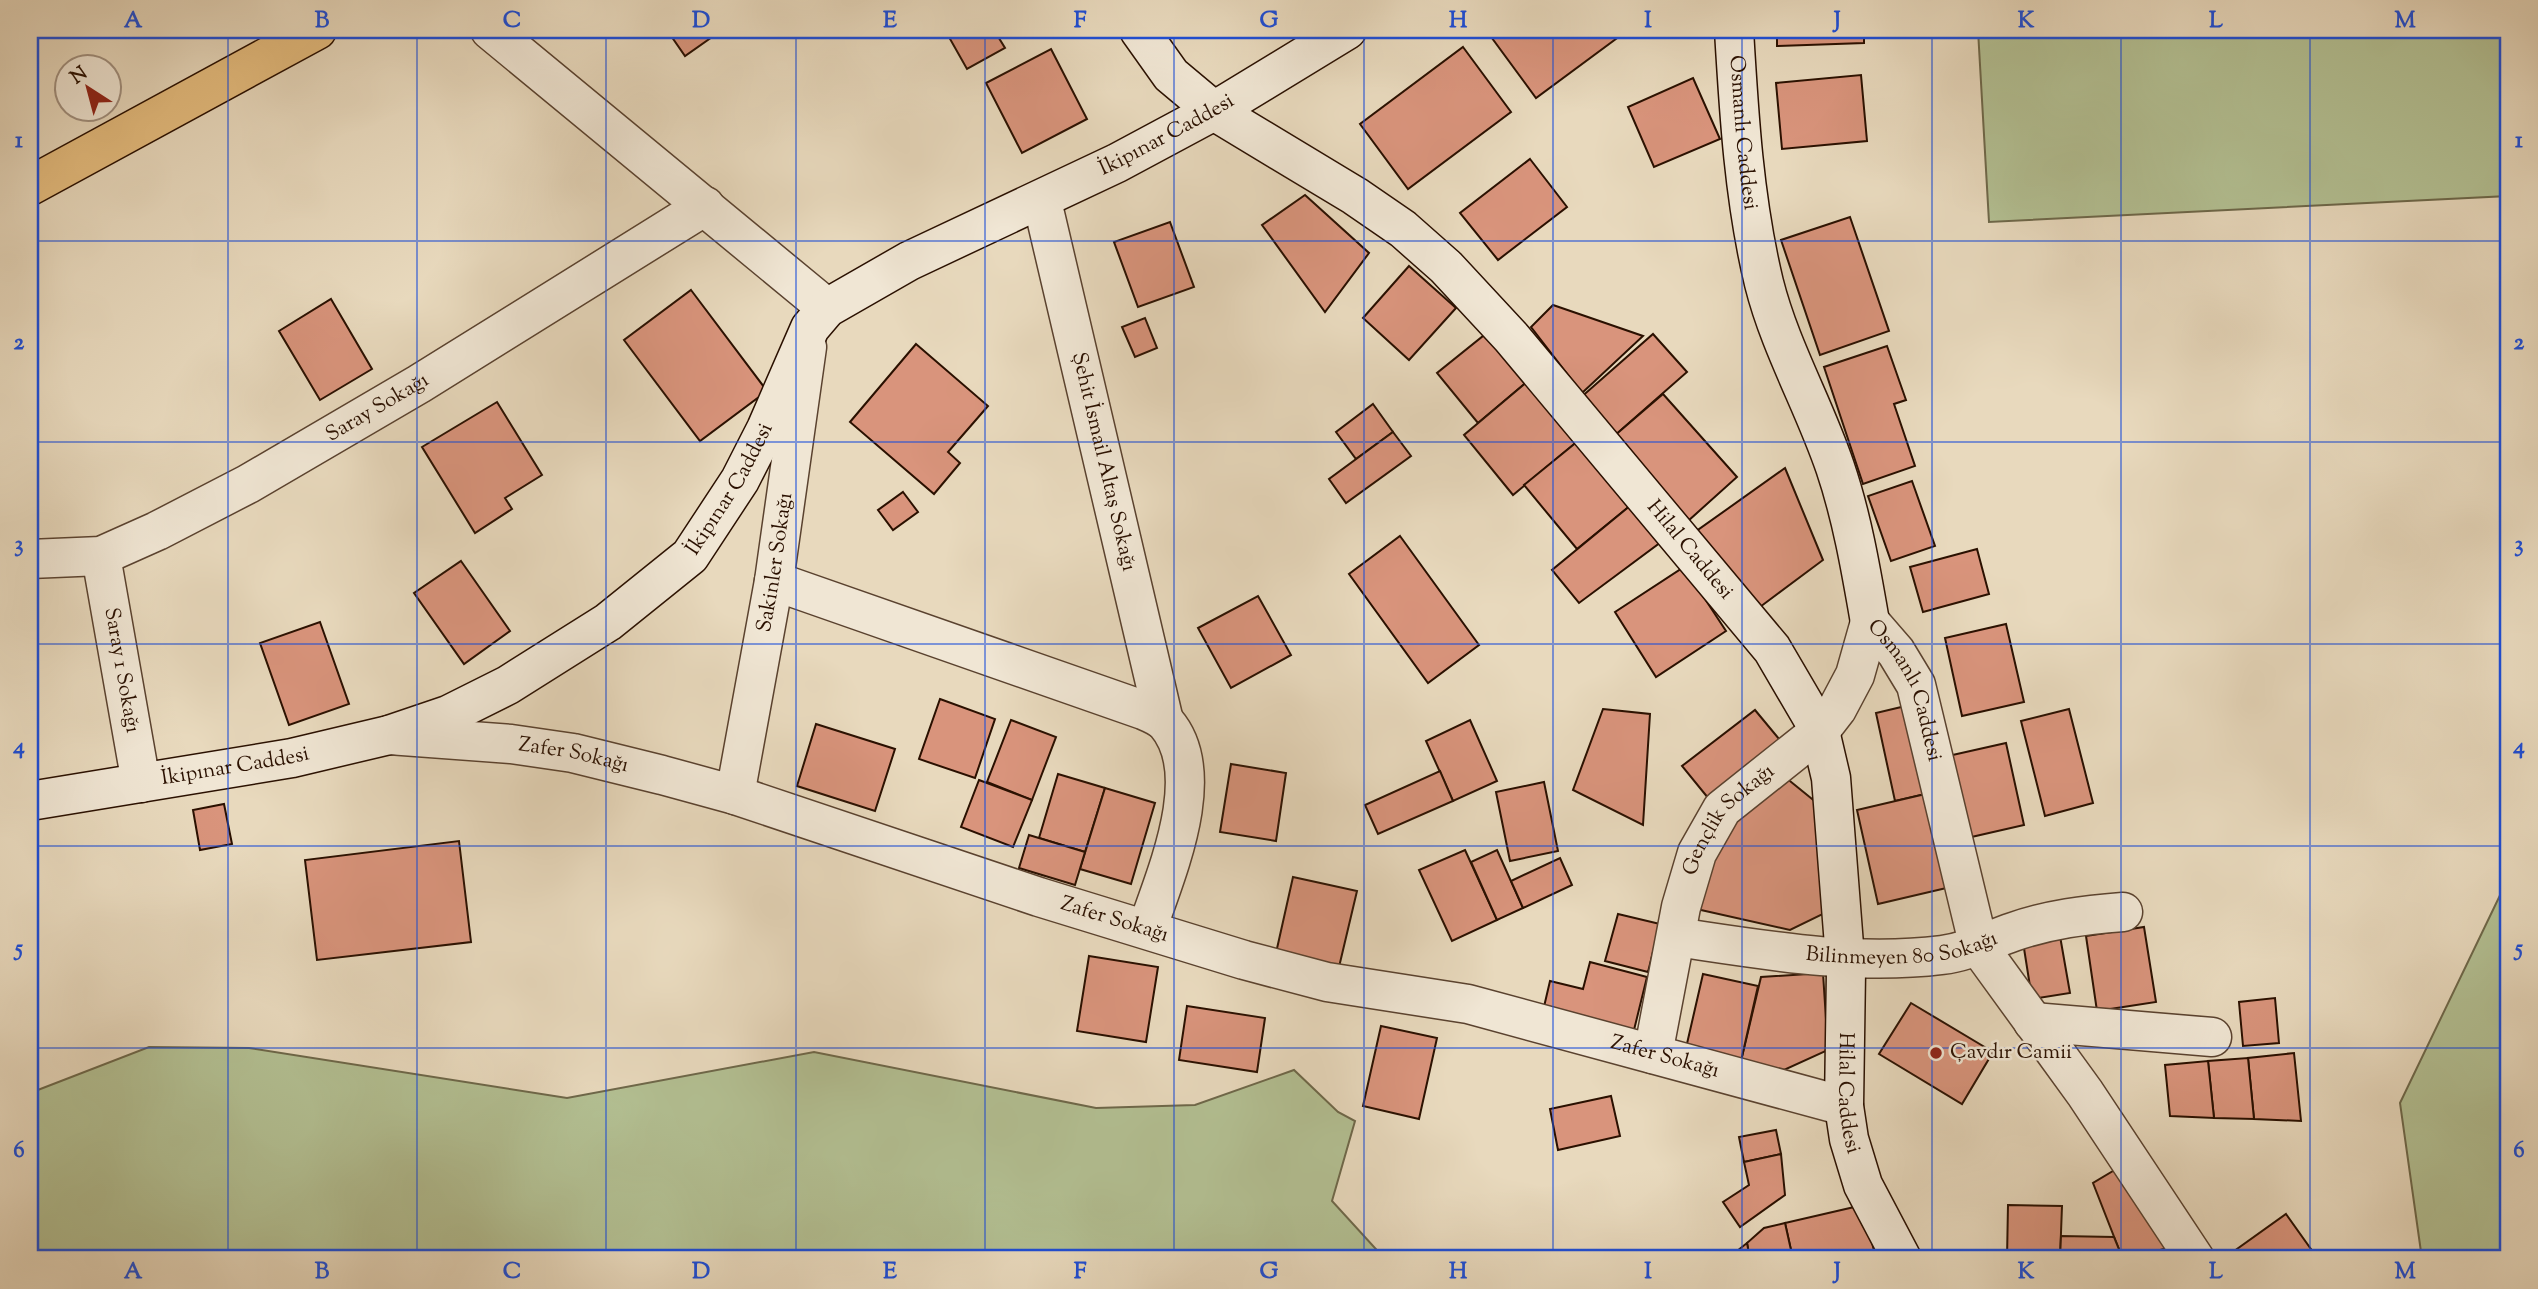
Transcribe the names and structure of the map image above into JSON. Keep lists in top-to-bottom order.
{
  "streets": {
    "street": [
      "Osmanlı Caddesi",
      "İkipınar Caddesi",
      "Saray Sokağı",
      "Şehit İsmail Altaş Sokağı",
      "Hilal Caddesi",
      "Sakinler Sokağı",
      "Saray 1 Sokağı",
      "Zafer Sokağı",
      "Gençlik Sokağı",
      "Bilinmeyen 80 Sokağı"
    ]
  },
  "crossings": [
    ["Osmanlı Caddesi", "Gençlik Sokağı"],
    ["Osmanlı Caddesi", "Bilinmeyen 80 Sokağı"],
    ["İkipınar Caddesi", "Şehit İsmail Altaş Sokağı"],
    ["İkipınar Caddesi", "Hilal Caddesi"],
    ["İkipınar Caddesi", "Sakinler Sokağı"],
    ["İkipınar Caddesi", "Saray 1 Sokağı"],
    ["İkipınar Caddesi", "Zafer Sokağı"],
    ["Saray Sokağı", "Saray 1 Sokağı"],
    ["Şehit İsmail Altaş Sokağı", "Zafer Sokağı"],
    ["Hilal Caddesi", "Zafer Sokağı"],
    ["Hilal Caddesi", "Gençlik Sokağı"],
    ["Hilal Caddesi", "Bilinmeyen 80 Sokağı"],
    ["Sakinler Sokağı", "Zafer Sokağı"],
    ["Zafer Sokağı", "Gençlik Sokağı"],
    ["Gençlik Sokağı", "Bilinmeyen 80 Sokağı"]
  ],
  "places": ["Çavdır Camii"],
  "north": "top left",
  "grid": {
    "columns": [
      "A",
      "B",
      "C",
      "D",
      "E",
      "F",
      "G",
      "H",
      "I",
      "J",
      "K",
      "L",
      "M"
    ],
    "rows": [
      "1",
      "2",
      "3",
      "4",
      "5",
      "6"
    ]
  }
}
